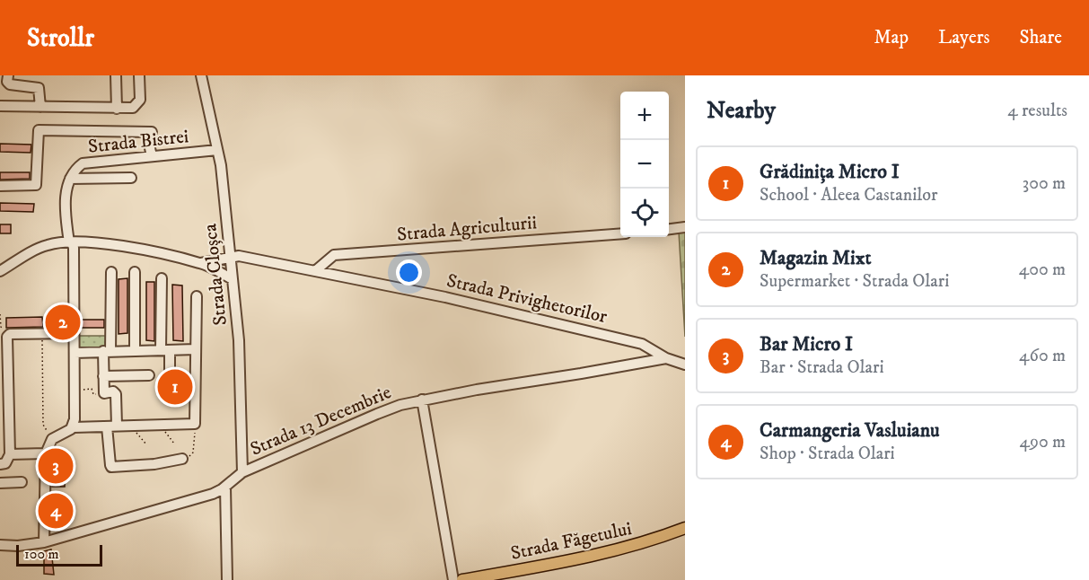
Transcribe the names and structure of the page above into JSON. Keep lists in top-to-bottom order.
{
  "streets": {
    "main road": ["Strada Făgetului"],
    "street": [
      "Strada Bistrei",
      "Strada Agriculturii",
      "Strada Cloșca",
      "Strada Privighetorilor",
      "Strada 13 Decembrie"
    ]
  },
  "crossings": [
    ["Strada Bistrei", "Strada Cloșca"],
    ["Strada Agriculturii", "Strada Privighetorilor"],
    ["Strada Cloșca", "Strada Privighetorilor"],
    ["Strada Cloșca", "Strada 13 Decembrie"],
    ["Strada Privighetorilor", "Strada 13 Decembrie"]
  ],
  "scale_bar": "100 m",
  "page": {
    "header": "Strollr",
    "nav": ["Map", "Layers", "Share"],
    "heading": ["Nearby", "4 results"],
    "map_buttons": ["+", "−"],
    "list": [
      {
        "mark": "1",
        "name": "Grădinița Micro I",
        "note": "School · Aleea Castanilor",
        "value": "300 m"
      },
      {
        "mark": "2",
        "name": "Magazin Mixt",
        "note": "Supermarket · Strada Olari",
        "value": "400 m"
      },
      {
        "mark": "3",
        "name": "Bar Micro I",
        "note": "Bar · Strada Olari",
        "value": "460 m"
      },
      {
        "mark": "4",
        "name": "Carmangeria Vasluianu",
        "note": "Shop · Strada Olari",
        "value": "490 m"
      }
    ],
    "pins": [
      "2",
      "1",
      "3",
      "4"
    ],
    "scale": "100 m"
  }
}
